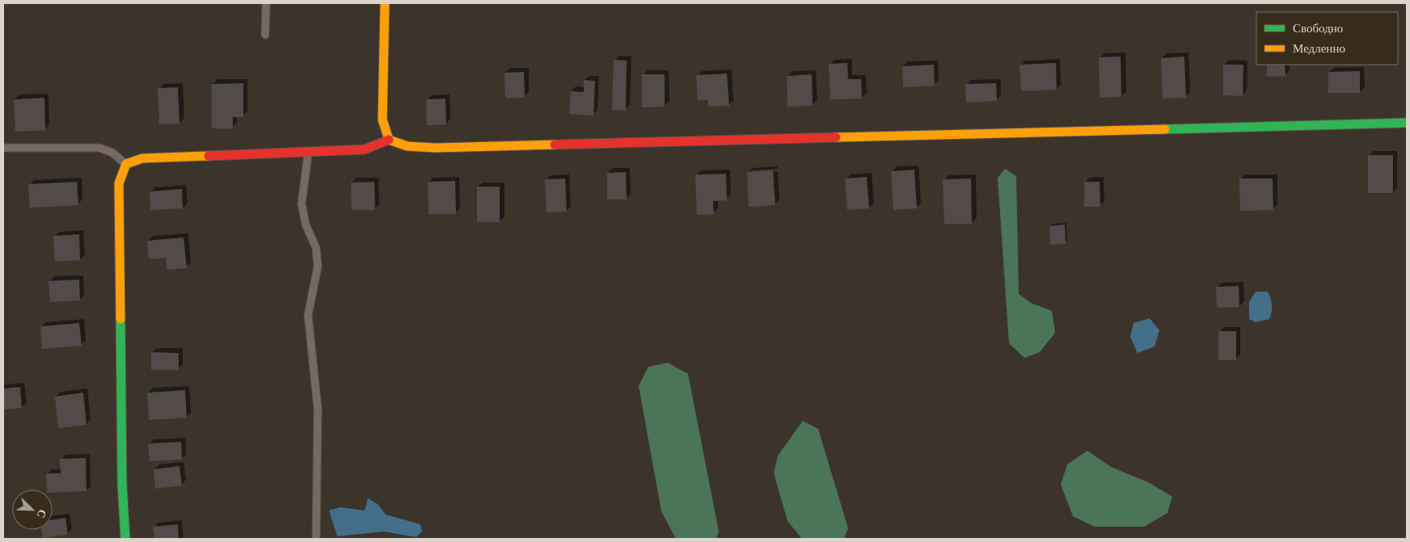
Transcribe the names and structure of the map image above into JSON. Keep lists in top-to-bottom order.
{
  "legend": ["Свободно", "Медленно"],
  "north": "bottom right"
}
